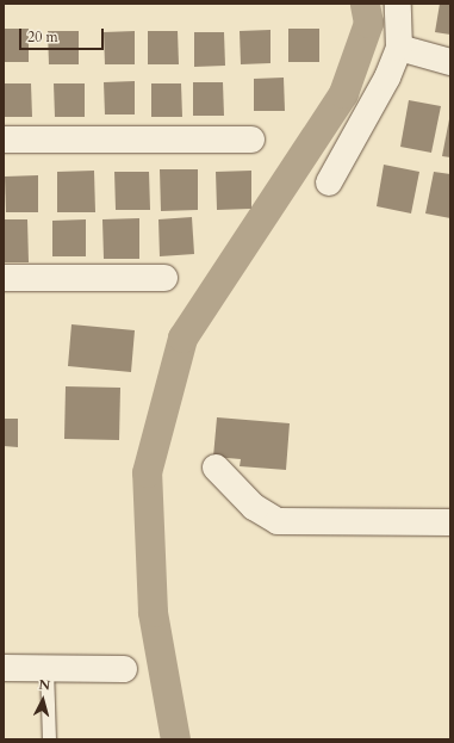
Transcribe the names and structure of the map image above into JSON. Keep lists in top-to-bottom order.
{
  "scale_bar": "20 m",
  "north": "top"
}
